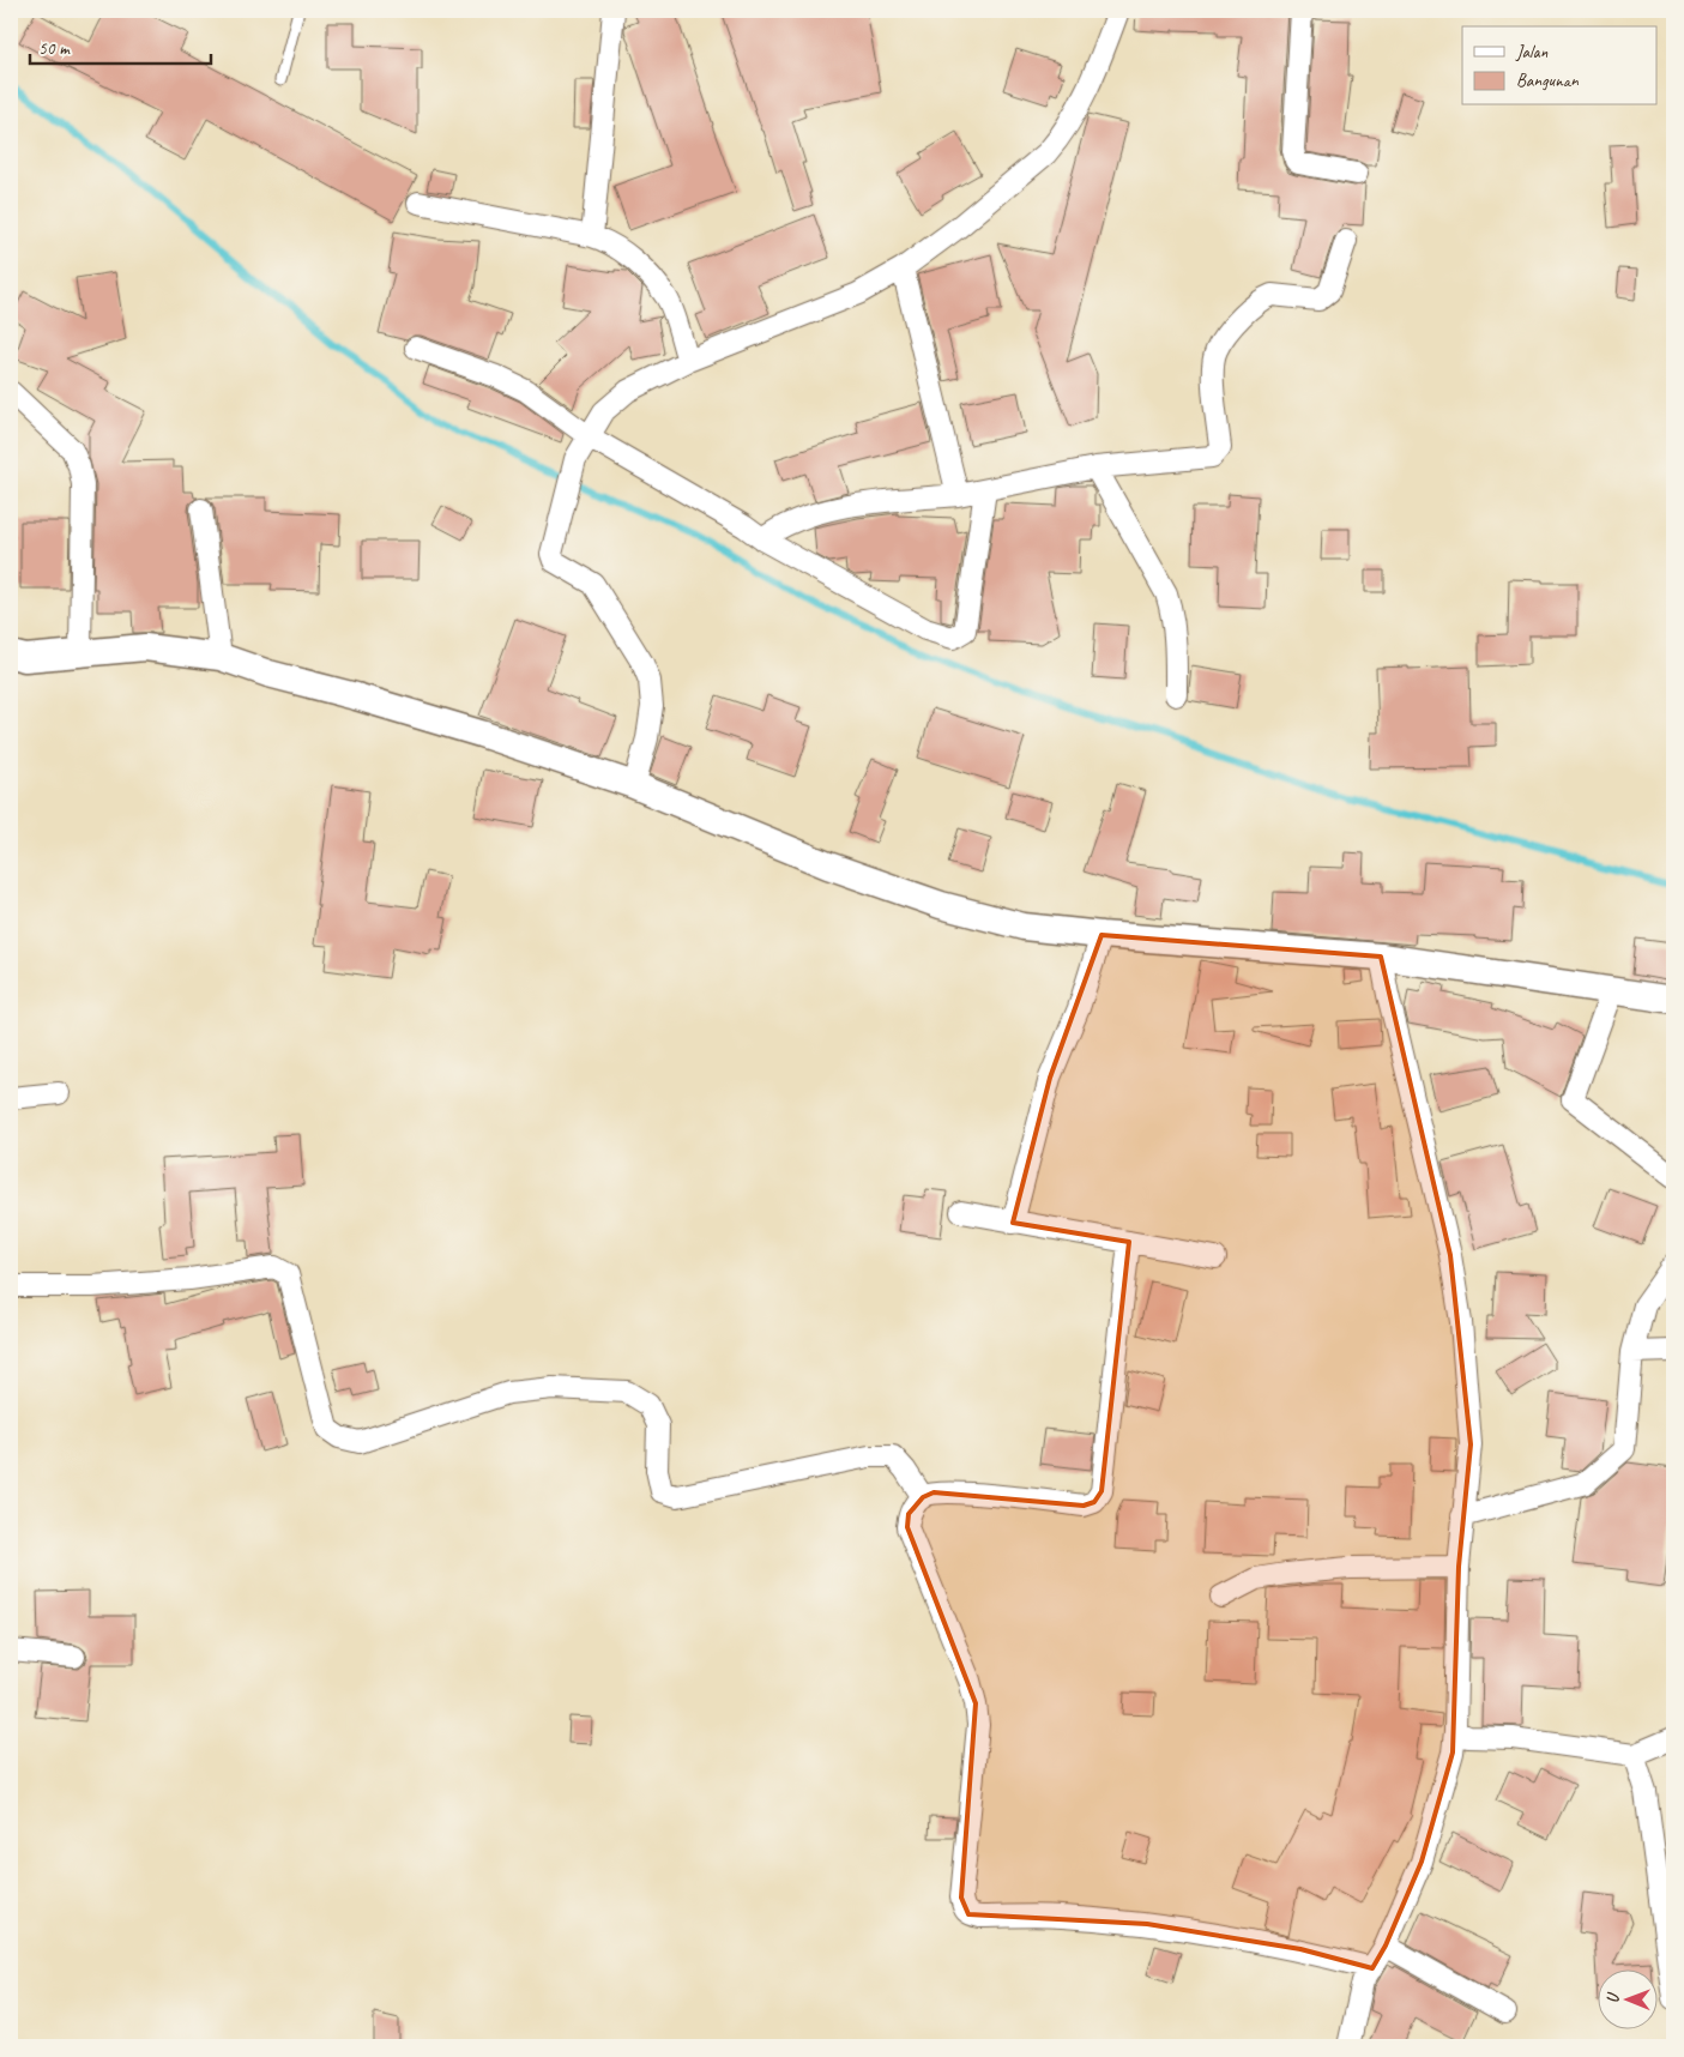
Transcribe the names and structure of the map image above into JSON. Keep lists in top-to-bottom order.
{
  "legend": ["Jalan", "Bangunan"],
  "scale_bar": "50 m",
  "north": "left"
}
